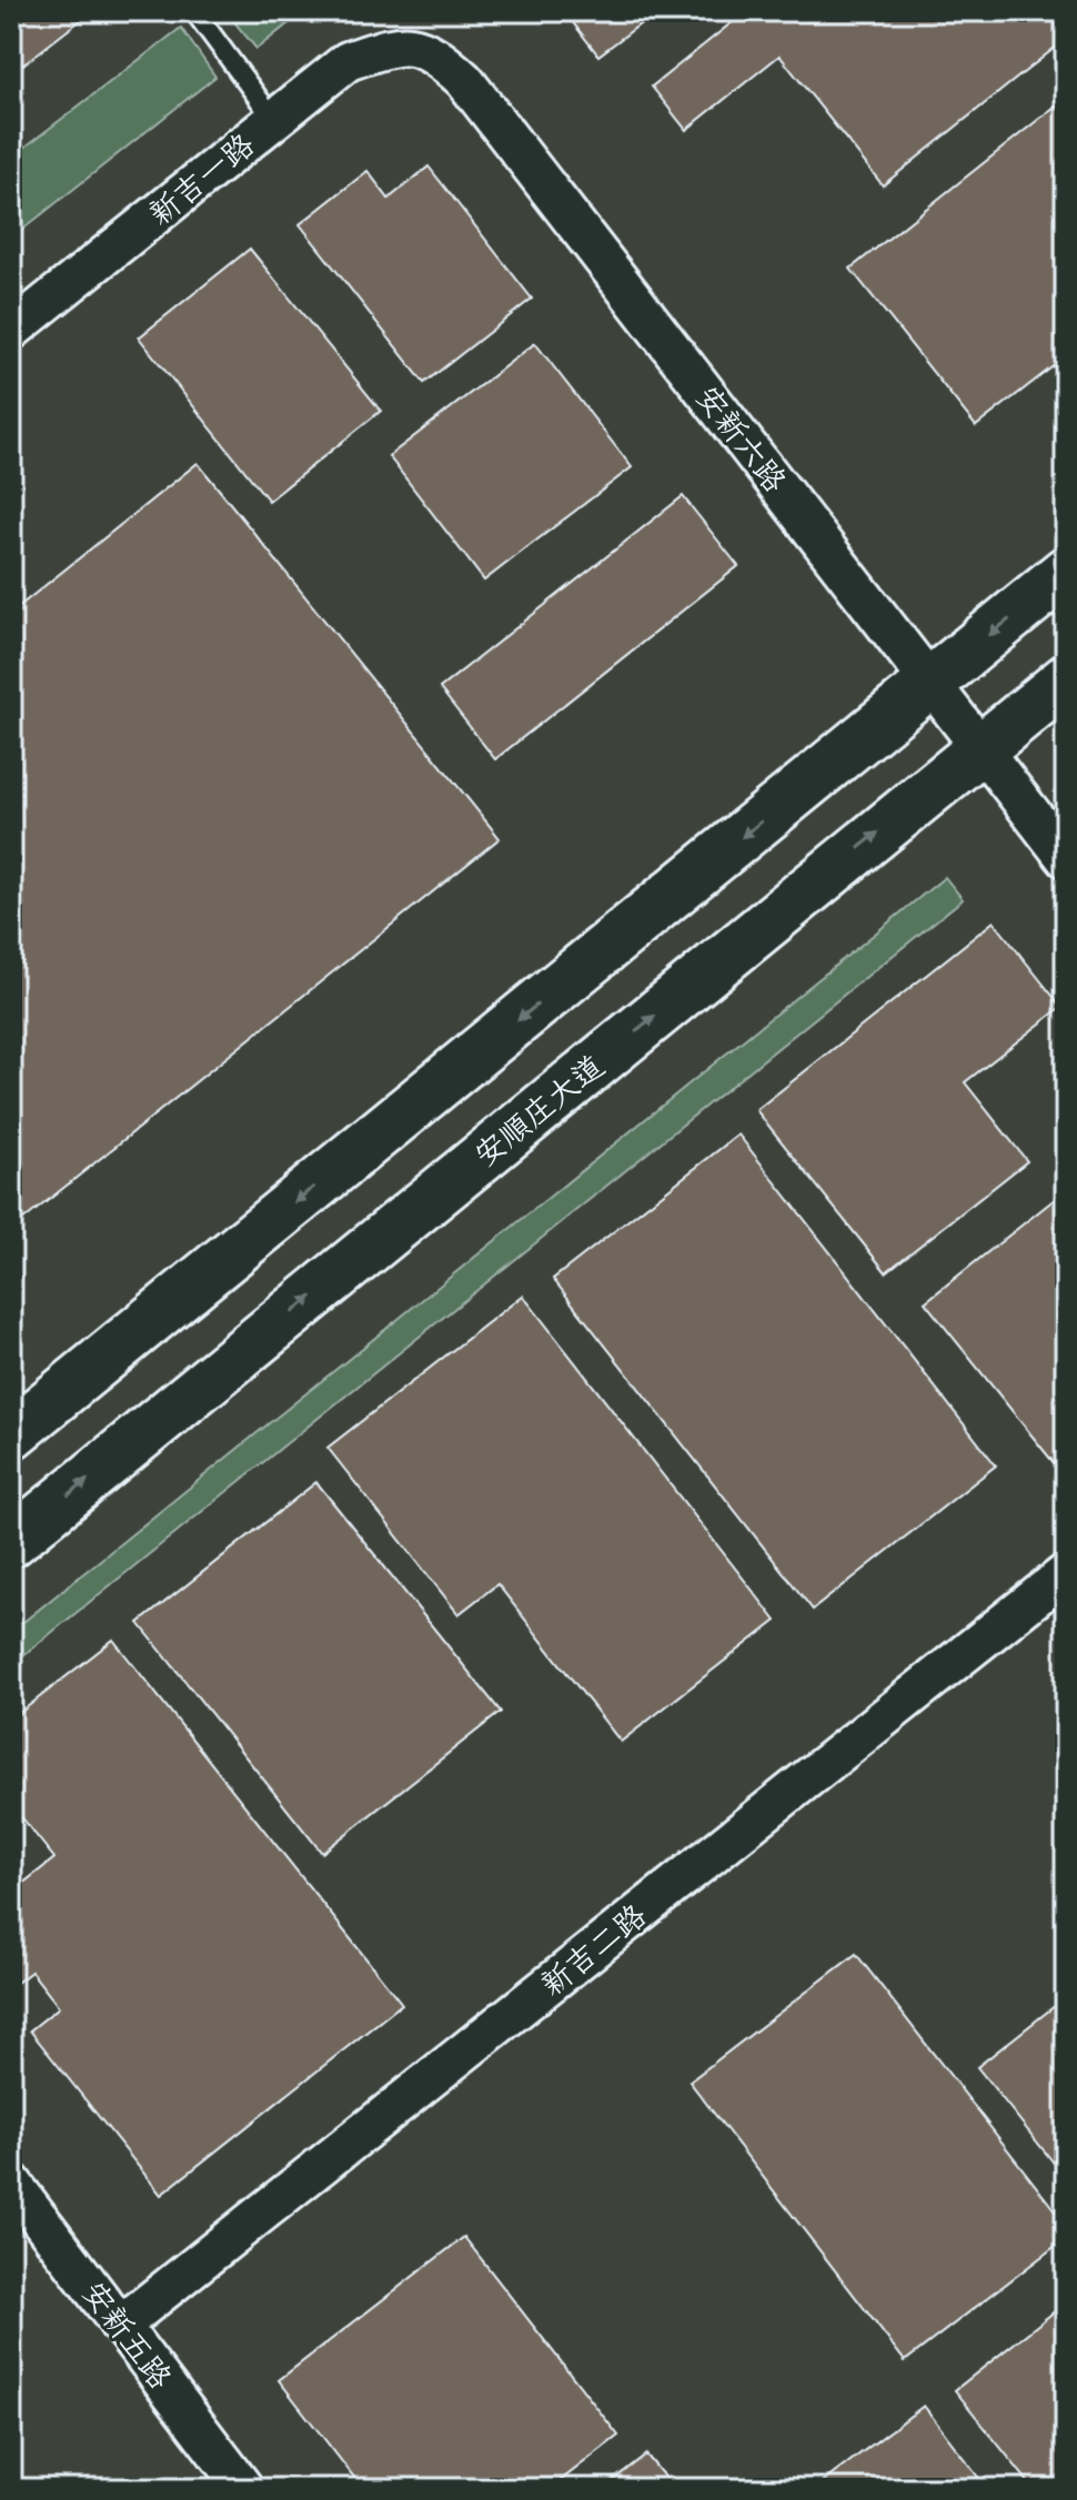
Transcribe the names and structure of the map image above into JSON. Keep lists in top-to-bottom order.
{
  "streets": {
    "street": [
      "新吉一路",
      "安新六路",
      "安順庄大道",
      "新吉二路",
      "安新五路"
    ]
  },
  "crossings": [
    ["新吉一路", "安新六路"],
    ["安新六路", "安順庄大道"],
    ["新吉二路", "安新五路"]
  ]
}
